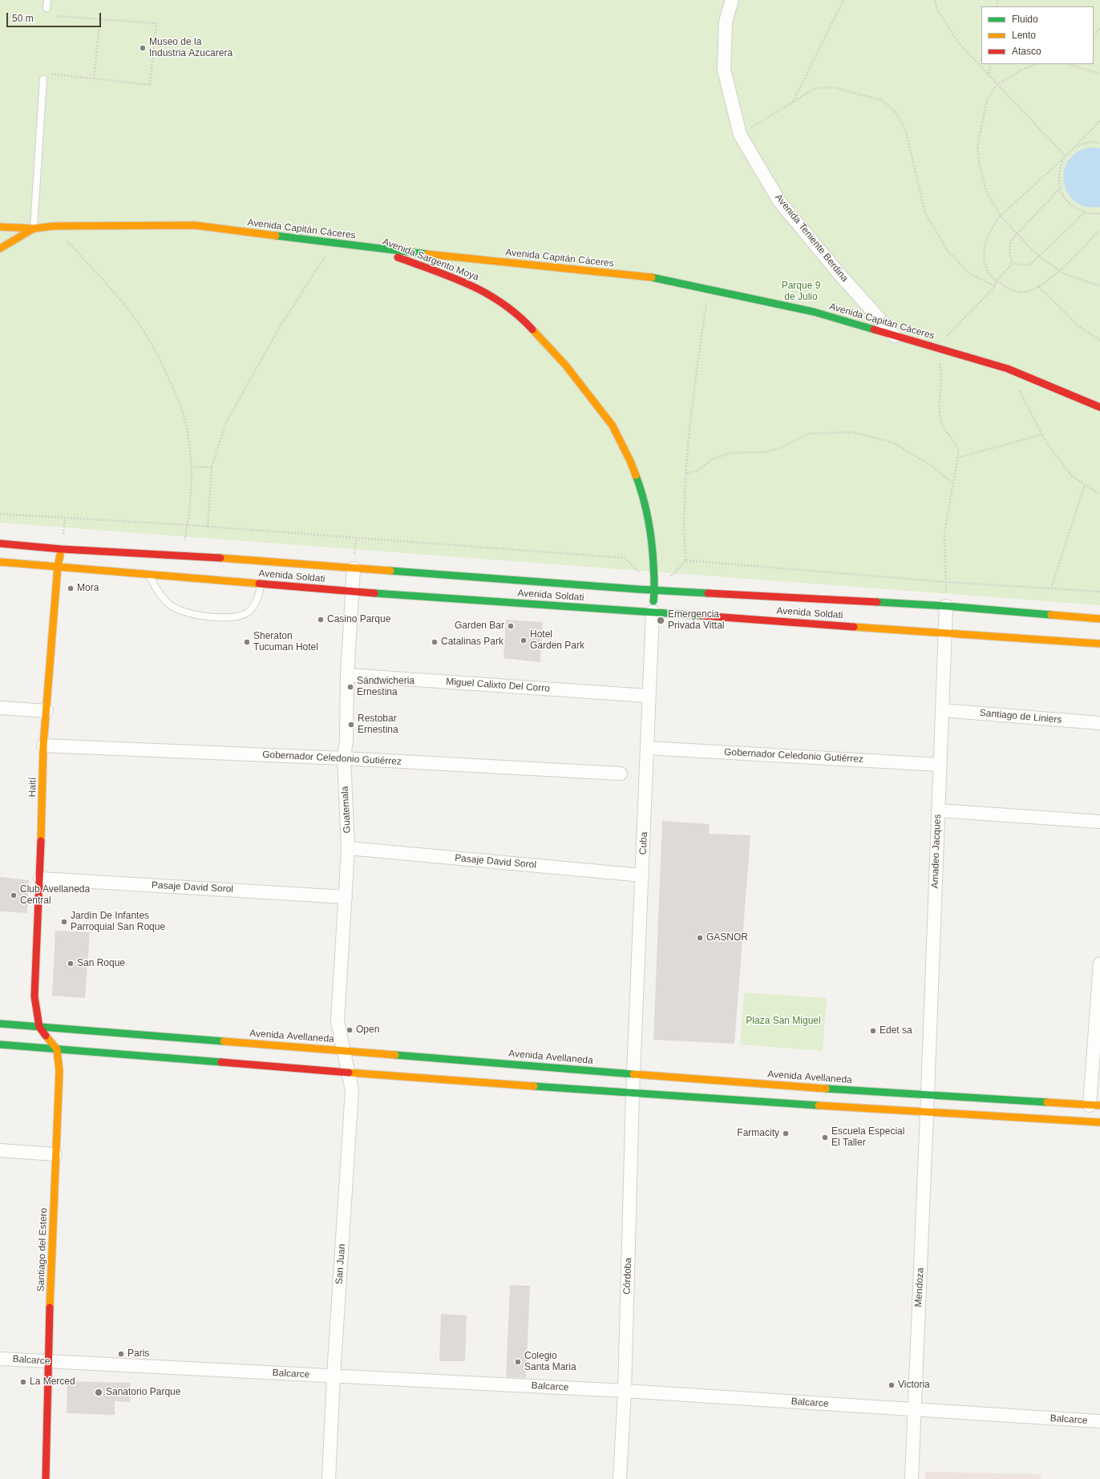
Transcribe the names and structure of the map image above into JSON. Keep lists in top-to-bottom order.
{
  "streets": {
    "main road": [
      "Avenida Capitán Cáceres",
      "Avenida Sargento Moya",
      "Avenida Soldati",
      "Haití",
      "Avenida Avellaneda",
      "Santiago del Estero"
    ],
    "street": [
      "Avenida Teniente Berdina",
      "Miguel Calixto Del Corro",
      "Santiago de Liniers",
      "Gobernador Celedonio Gutiérrez",
      "Guatemala",
      "Cuba",
      "Amadeo Jacques",
      "Pasaje David Sorol",
      "San Juan",
      "Córdoba",
      "Mendoza",
      "Balcarce"
    ]
  },
  "crossings": [
    ["Avenida Capitán Cáceres", "Avenida Teniente Berdina"],
    ["Avenida Capitán Cáceres", "Avenida Sargento Moya"],
    ["Avenida Sargento Moya", "Avenida Soldati"],
    ["Avenida Sargento Moya", "Cuba"],
    ["Avenida Soldati", "Haití"],
    ["Avenida Soldati", "Guatemala"],
    ["Avenida Soldati", "Cuba"],
    ["Avenida Soldati", "Amadeo Jacques"],
    ["Miguel Calixto Del Corro", "Guatemala"],
    ["Miguel Calixto Del Corro", "Cuba"],
    ["Santiago de Liniers", "Amadeo Jacques"],
    ["Gobernador Celedonio Gutiérrez", "Haití"],
    ["Gobernador Celedonio Gutiérrez", "Guatemala"],
    ["Gobernador Celedonio Gutiérrez", "Cuba"],
    ["Gobernador Celedonio Gutiérrez", "Amadeo Jacques"],
    ["Haití", "Pasaje David Sorol"],
    ["Haití", "Avenida Avellaneda"],
    ["Guatemala", "Pasaje David Sorol"],
    ["Guatemala", "Avenida Avellaneda"],
    ["Guatemala", "San Juan"],
    ["Cuba", "Pasaje David Sorol"],
    ["Cuba", "Avenida Avellaneda"],
    ["Cuba", "Córdoba"],
    ["Amadeo Jacques", "Avenida Avellaneda"],
    ["Amadeo Jacques", "Mendoza"],
    ["Avenida Avellaneda", "San Juan"],
    ["Avenida Avellaneda", "Córdoba"],
    ["Avenida Avellaneda", "Mendoza"],
    ["Santiago del Estero", "Balcarce"],
    ["San Juan", "Balcarce"],
    ["Córdoba", "Balcarce"],
    ["Mendoza", "Balcarce"]
  ],
  "parks": ["Parque 9 de Julio", "Plaza San Miguel"],
  "places": [
    "Museo de la Industria Azucarera",
    "Mora",
    "Casino Parque",
    "Emergencia Privada Vittal",
    "Garden Bar",
    "Hotel Garden Park",
    "Sheraton Tucuman Hotel",
    "Catalinas Park",
    "Sándwicheria Ernestina",
    "Restobar Ernestina",
    "Club Avellaneda Central",
    "Jardín De Infantes Parroquial San Roque",
    "GASNOR",
    "San Roque",
    "Open",
    "Edet sa",
    "Farmacity",
    "Escuela Especial El Taller",
    "Paris",
    "Colegio Santa Maria",
    "La Merced",
    "Victoria",
    "Sanatorio Parque"
  ],
  "legend": ["Fluido", "Lento", "Atasco"],
  "scale_bar": "50 m"
}
